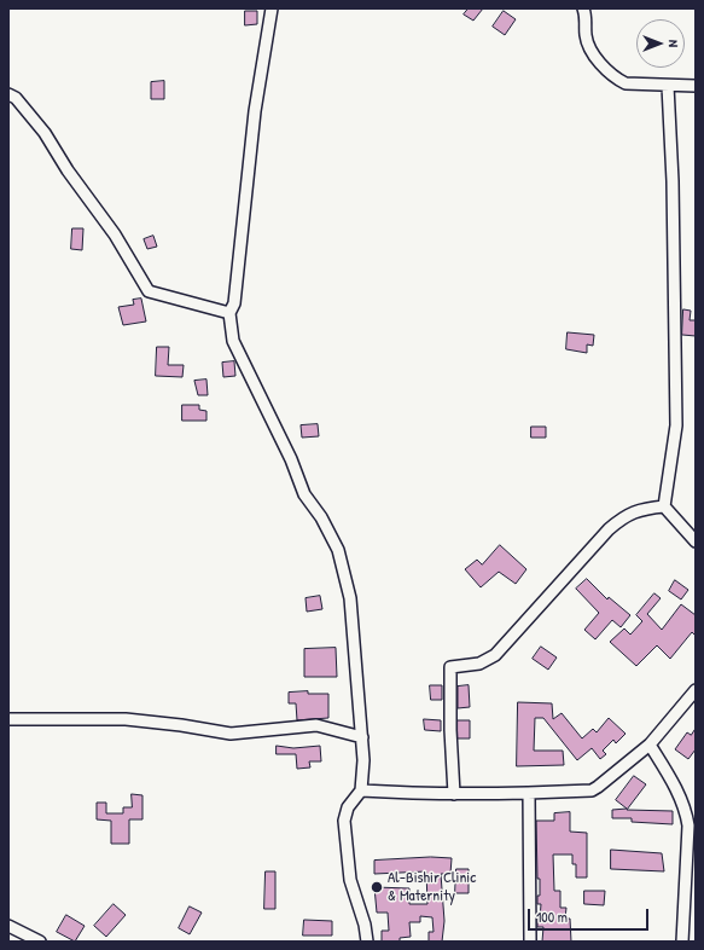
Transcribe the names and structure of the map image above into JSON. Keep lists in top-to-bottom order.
{
  "places": ["Al-Bishir Clinic & Maternity"],
  "scale_bar": "100 m",
  "north": "right"
}
